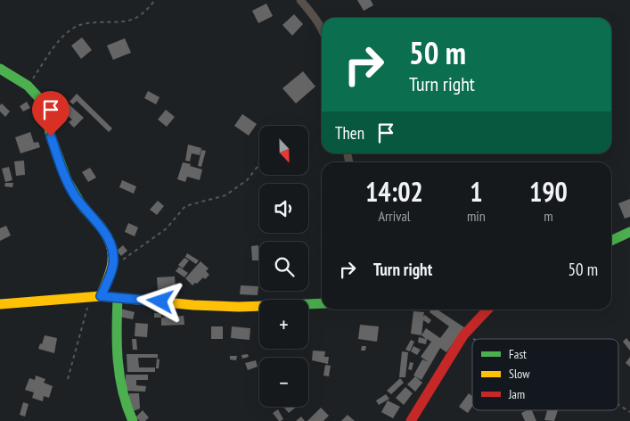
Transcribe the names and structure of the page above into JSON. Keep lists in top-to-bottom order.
{
  "legend": ["Fast", "Slow", "Jam"],
  "north": "bottom",
  "page": {
    "turn": ["50 m", "Turn right"],
    "then": "Then",
    "map_buttons": ["+", "−"],
    "eta": [
      "14:02",
      "Arrival",
      "1",
      "min",
      "190",
      "m"
    ],
    "list": [
      {
        "name": "Turn right",
        "value": "50 m"
      }
    ]
  }
}
